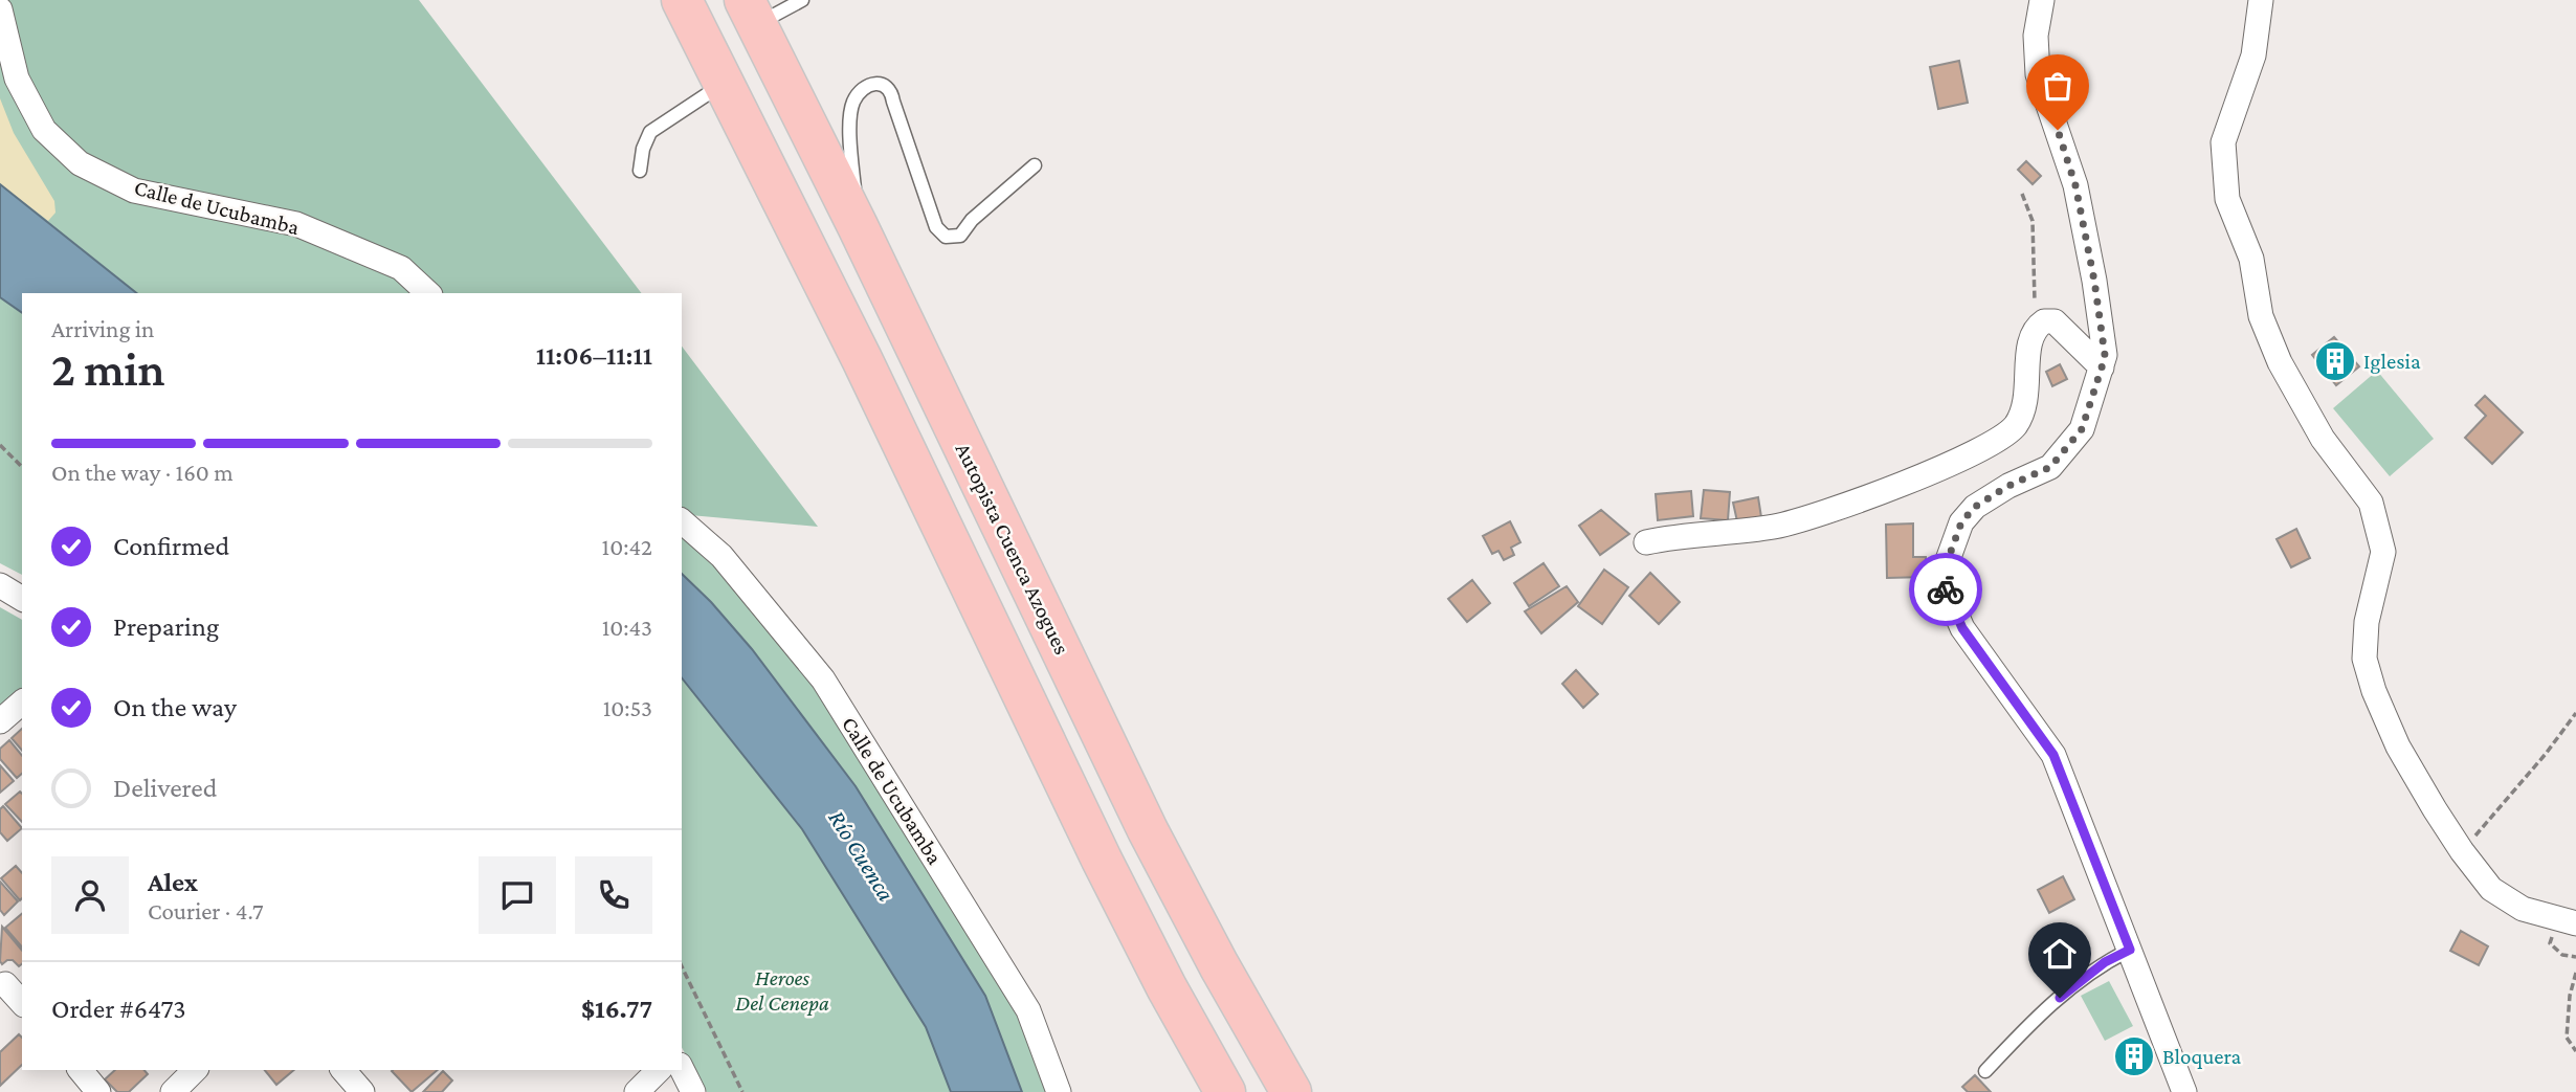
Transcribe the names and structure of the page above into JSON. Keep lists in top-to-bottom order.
{
  "streets": {
    "highway": ["Autopista Cuenca Azogues"],
    "street": ["Calle de Ucubamba"]
  },
  "water": ["Río Cuenca"],
  "parks": ["Heroes Del Cenepa"],
  "places": {
    "building": ["Iglesia", "Bloquera"]
  },
  "page": {
    "heading": ["2 min", "Arriving in", "11:06–11:11"],
    "panel": [
      "Alex",
      "Courier · 4.7",
      "Order #6473",
      "$16.77"
    ],
    "bar": "On the way · 160 m",
    "list": [
      ["Confirmed", "10:42"],
      ["Preparing", "10:43"],
      ["On the way", "10:53"],
      "Delivered"
    ]
  }
}
